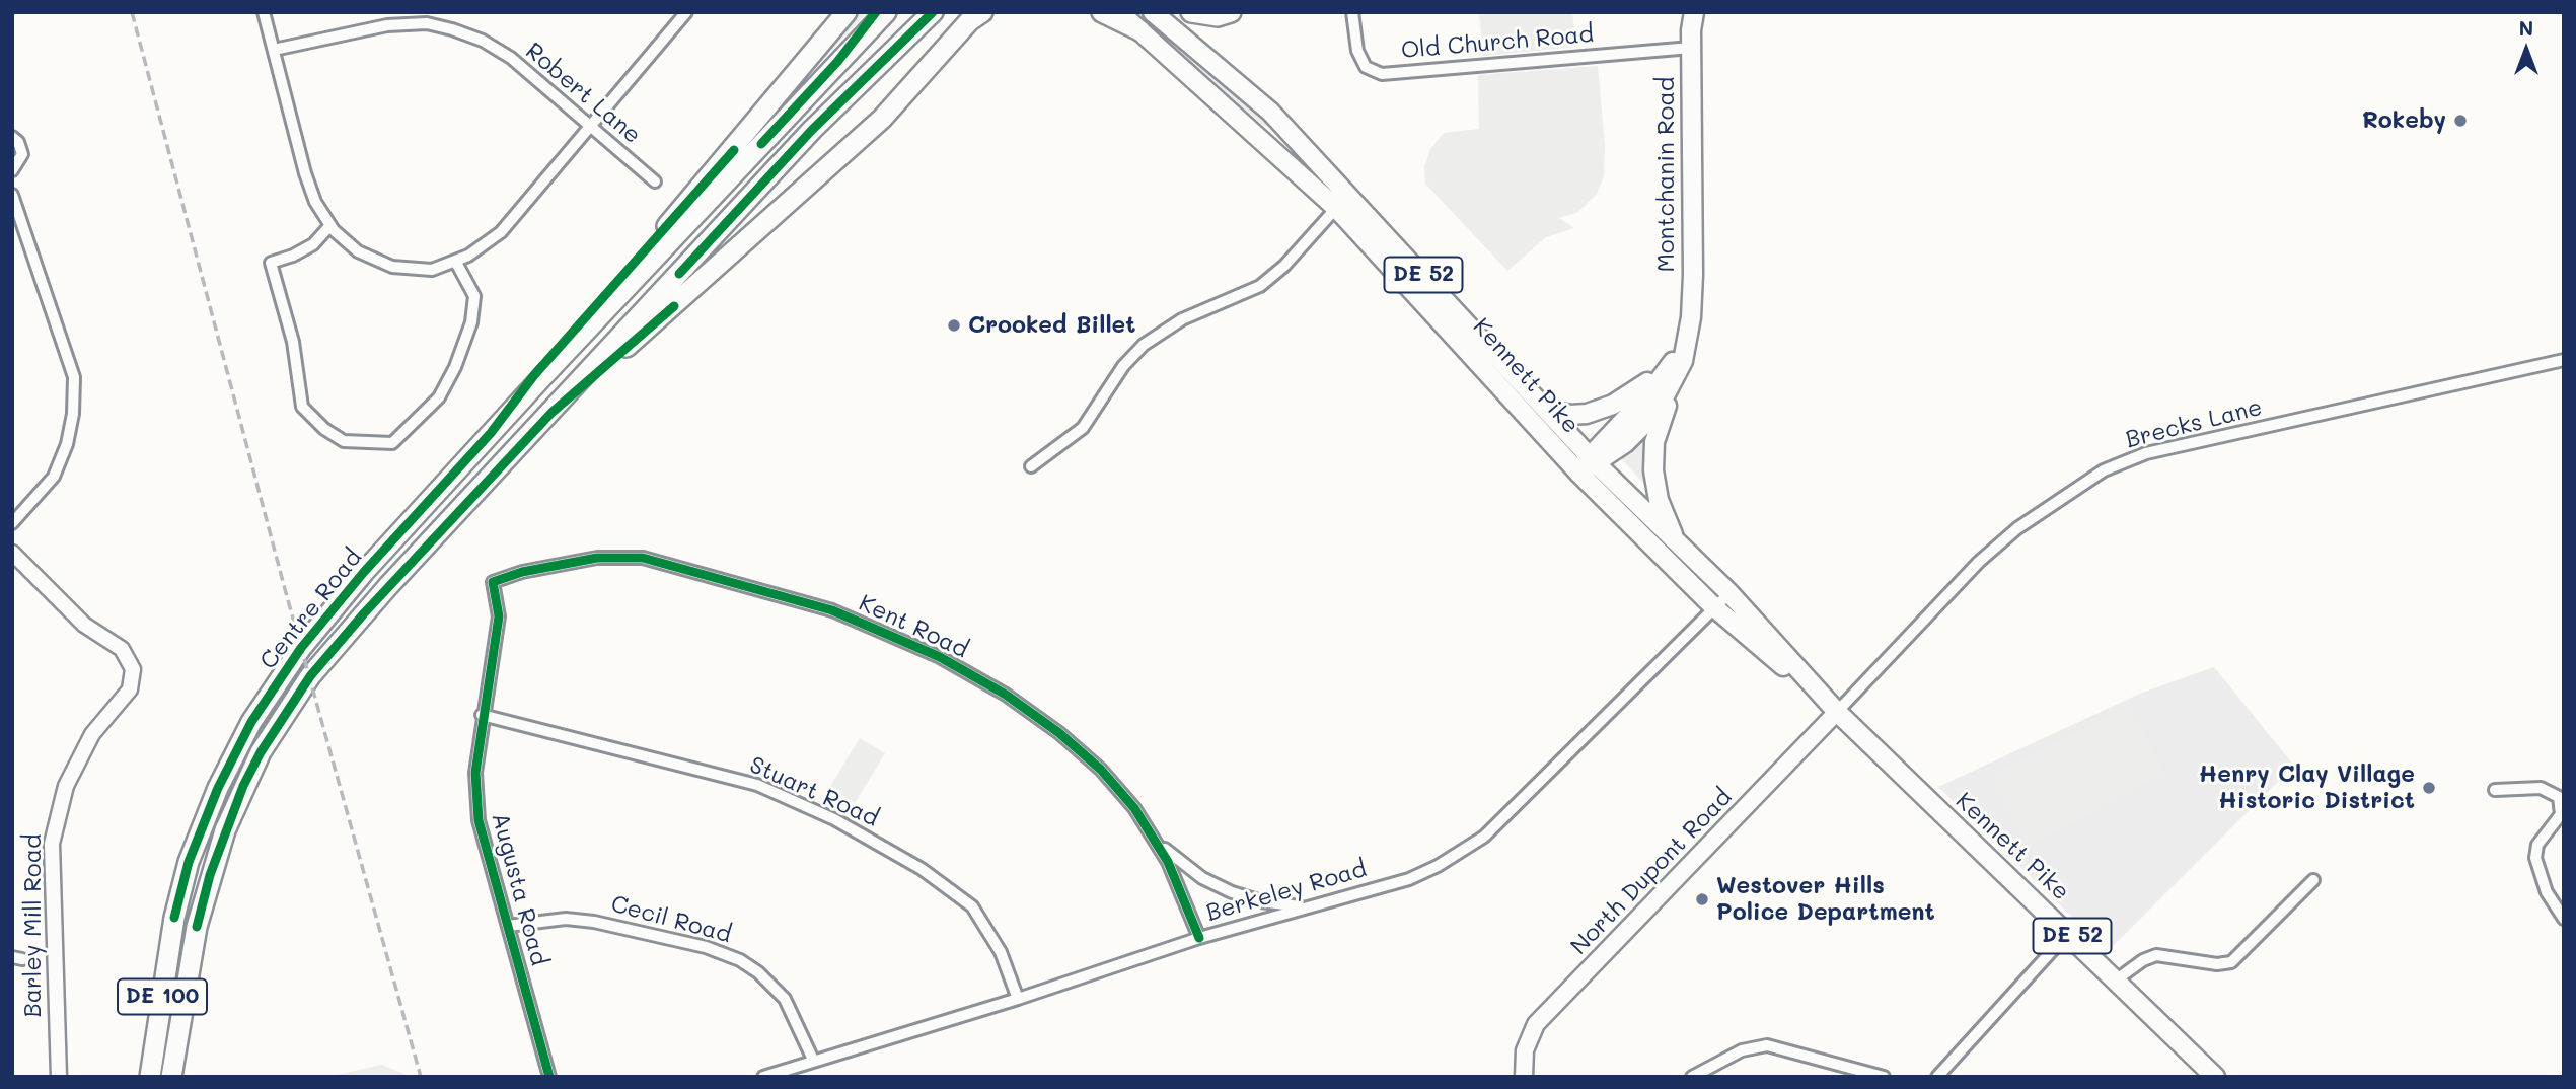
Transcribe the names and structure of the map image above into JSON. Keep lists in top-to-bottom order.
{
  "streets": {
    "highway": ["Centre Road", "DE 100"],
    "main road": [
      "Montchanin Road",
      "DE 52",
      "Kennett Pike",
      "North Dupont Road"
    ],
    "street": [
      "Old Church Road",
      "Robert Lane",
      "Brecks Lane",
      "Kent Road",
      "Stuart Road",
      "Augusta Road",
      "Berkeley Road",
      "Cecil Road",
      "Barley Mill Road"
    ]
  },
  "crossings": [
    ["Old Church Road", "Montchanin Road"],
    ["Montchanin Road", "Kennett Pike"],
    ["Kennett Pike", "Brecks Lane"],
    ["Kennett Pike", "North Dupont Road"],
    ["Kennett Pike", "Berkeley Road"],
    ["Brecks Lane", "North Dupont Road"],
    ["Kent Road", "Augusta Road"],
    ["Kent Road", "Berkeley Road"],
    ["Stuart Road", "Augusta Road"],
    ["Stuart Road", "Berkeley Road"],
    ["Augusta Road", "Cecil Road"],
    ["Berkeley Road", "Cecil Road"]
  ],
  "places": [
    "Rokeby",
    "Crooked Billet",
    "Henry Clay Village Historic District",
    "Westover Hills Police Department"
  ],
  "north": "top"
}
